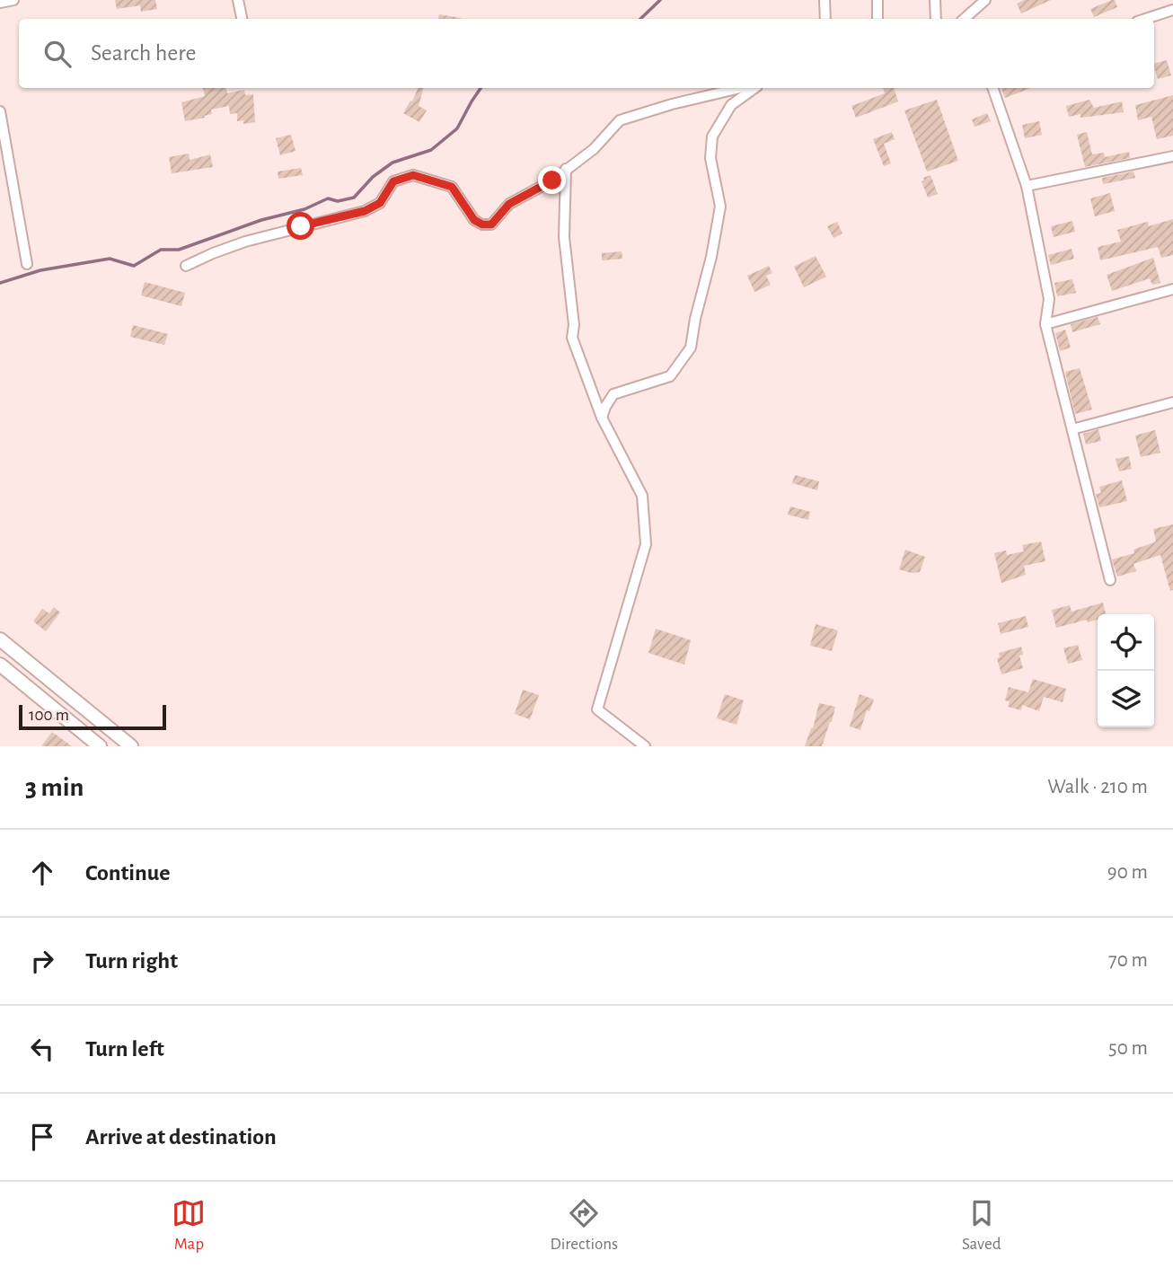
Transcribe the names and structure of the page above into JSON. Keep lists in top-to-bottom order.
{
  "scale_bar": "100 m",
  "page": {
    "search": "Search here",
    "scale": "100 m",
    "heading": ["3 min", "Walk · 210 m"],
    "list": [
      ["Continue", "90 m"],
      ["Turn right", "70 m"],
      ["Turn left", "50 m"],
      "Arrive at destination"
    ],
    "nav": ["Map", "Directions", "Saved"]
  }
}
